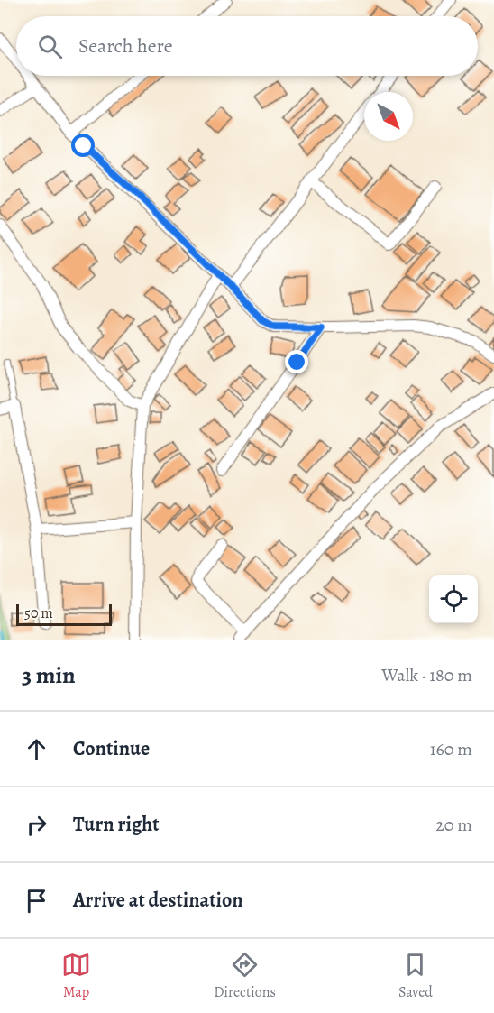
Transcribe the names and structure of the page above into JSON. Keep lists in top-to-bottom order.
{
  "scale_bar": "50 m",
  "north": "bottom right",
  "page": {
    "search": "Search here",
    "scale": "50 m",
    "heading": ["3 min", "Walk · 180 m"],
    "list": [
      ["Continue", "160 m"],
      ["Turn right", "20 m"],
      "Arrive at destination"
    ],
    "nav": ["Map", "Directions", "Saved"]
  }
}
